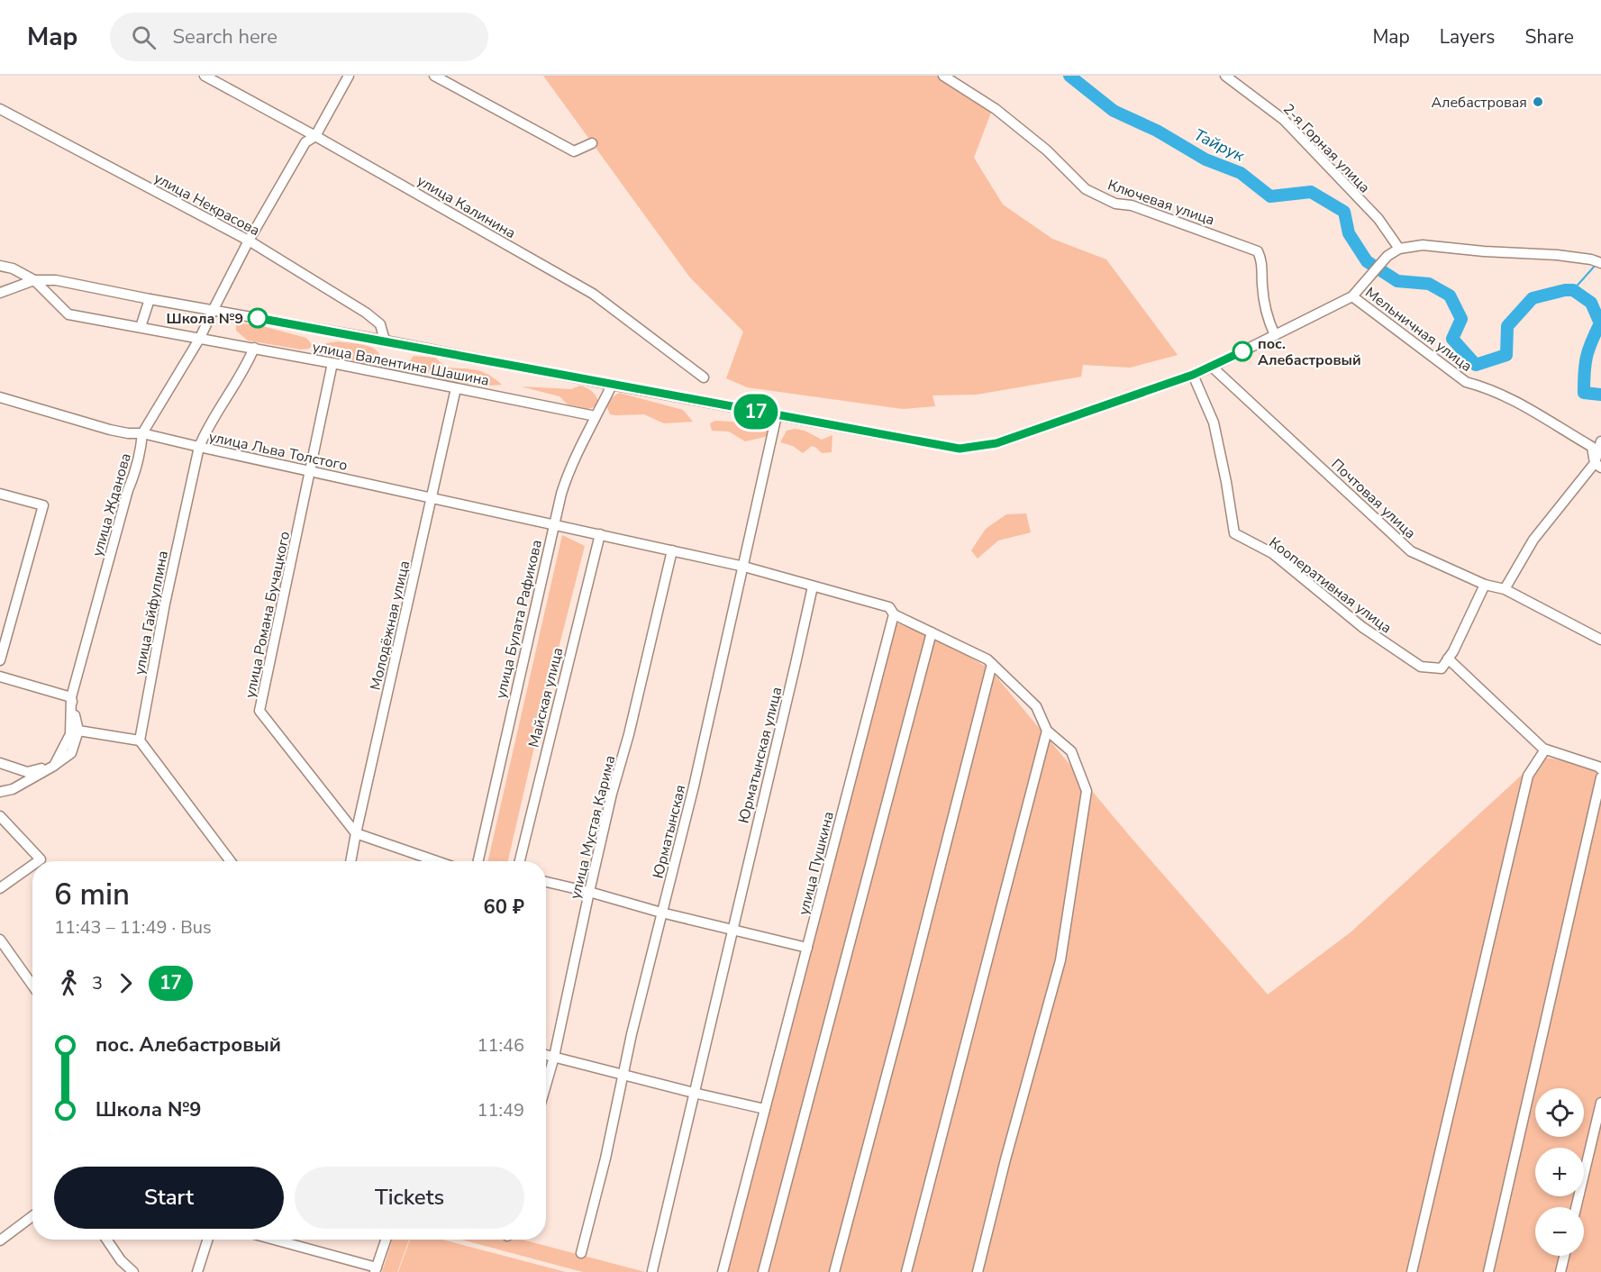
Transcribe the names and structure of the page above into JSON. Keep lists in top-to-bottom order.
{
  "streets": {
    "street": [
      "2-я Горная улица",
      "Ключевая улица",
      "улица Некрасова",
      "улица Калинина",
      "Мельничная улица",
      "улица Валентина Шашина",
      "улица Льва Толстого",
      "Почтовая улица",
      "улица Жданова",
      "Кооперативная улица",
      "улица Гайфуллина",
      "улица Романа Бучацкого",
      "улица Булата Рафикова",
      "Молодёжная улица",
      "Майская улица",
      "Юрматынская улица",
      "улица Мустая Карима",
      "Юрматынская",
      "улица Пушкина"
    ]
  },
  "crossings": [
    ["улица Некрасова", "улица Жданова"],
    ["улица Калинина", "улица Жданова"],
    ["улица Валентина Шашина", "улица Жданова"],
    ["улица Валентина Шашина", "улица Гайфуллина"],
    ["улица Валентина Шашина", "улица Романа Бучацкого"],
    ["улица Валентина Шашина", "улица Булата Рафикова"],
    ["улица Валентина Шашина", "Молодёжная улица"],
    ["улица Льва Толстого", "улица Жданова"],
    ["улица Льва Толстого", "улица Гайфуллина"],
    ["улица Льва Толстого", "улица Романа Бучацкого"],
    ["улица Льва Толстого", "улица Булата Рафикова"],
    ["улица Льва Толстого", "Молодёжная улица"],
    ["улица Льва Толстого", "Майская улица"],
    ["улица Льва Толстого", "улица Мустая Карима"],
    ["улица Льва Толстого", "Юрматынская"],
    ["улица Романа Бучацкого", "Молодёжная улица"]
  ],
  "water": ["Тайрук"],
  "places": ["Алебастровая", "Школа №9", "пос. Алебастровый"],
  "lines": ["bus line 17"],
  "page": {
    "header": "Map",
    "search": "Search here",
    "nav": ["Map", "Layers", "Share"],
    "on_map": "17",
    "heading": ["6 min", "11:43 – 11:49 · Bus", "60 ₽"],
    "legs": ["3", "17"],
    "list": [
      {
        "name": "пос. Алебастровый",
        "value": "11:46"
      },
      {
        "name": "Школа №9",
        "value": "11:49"
      }
    ],
    "map_buttons": ["+", "−"],
    "buttons": ["Start", "Tickets"]
  }
}
